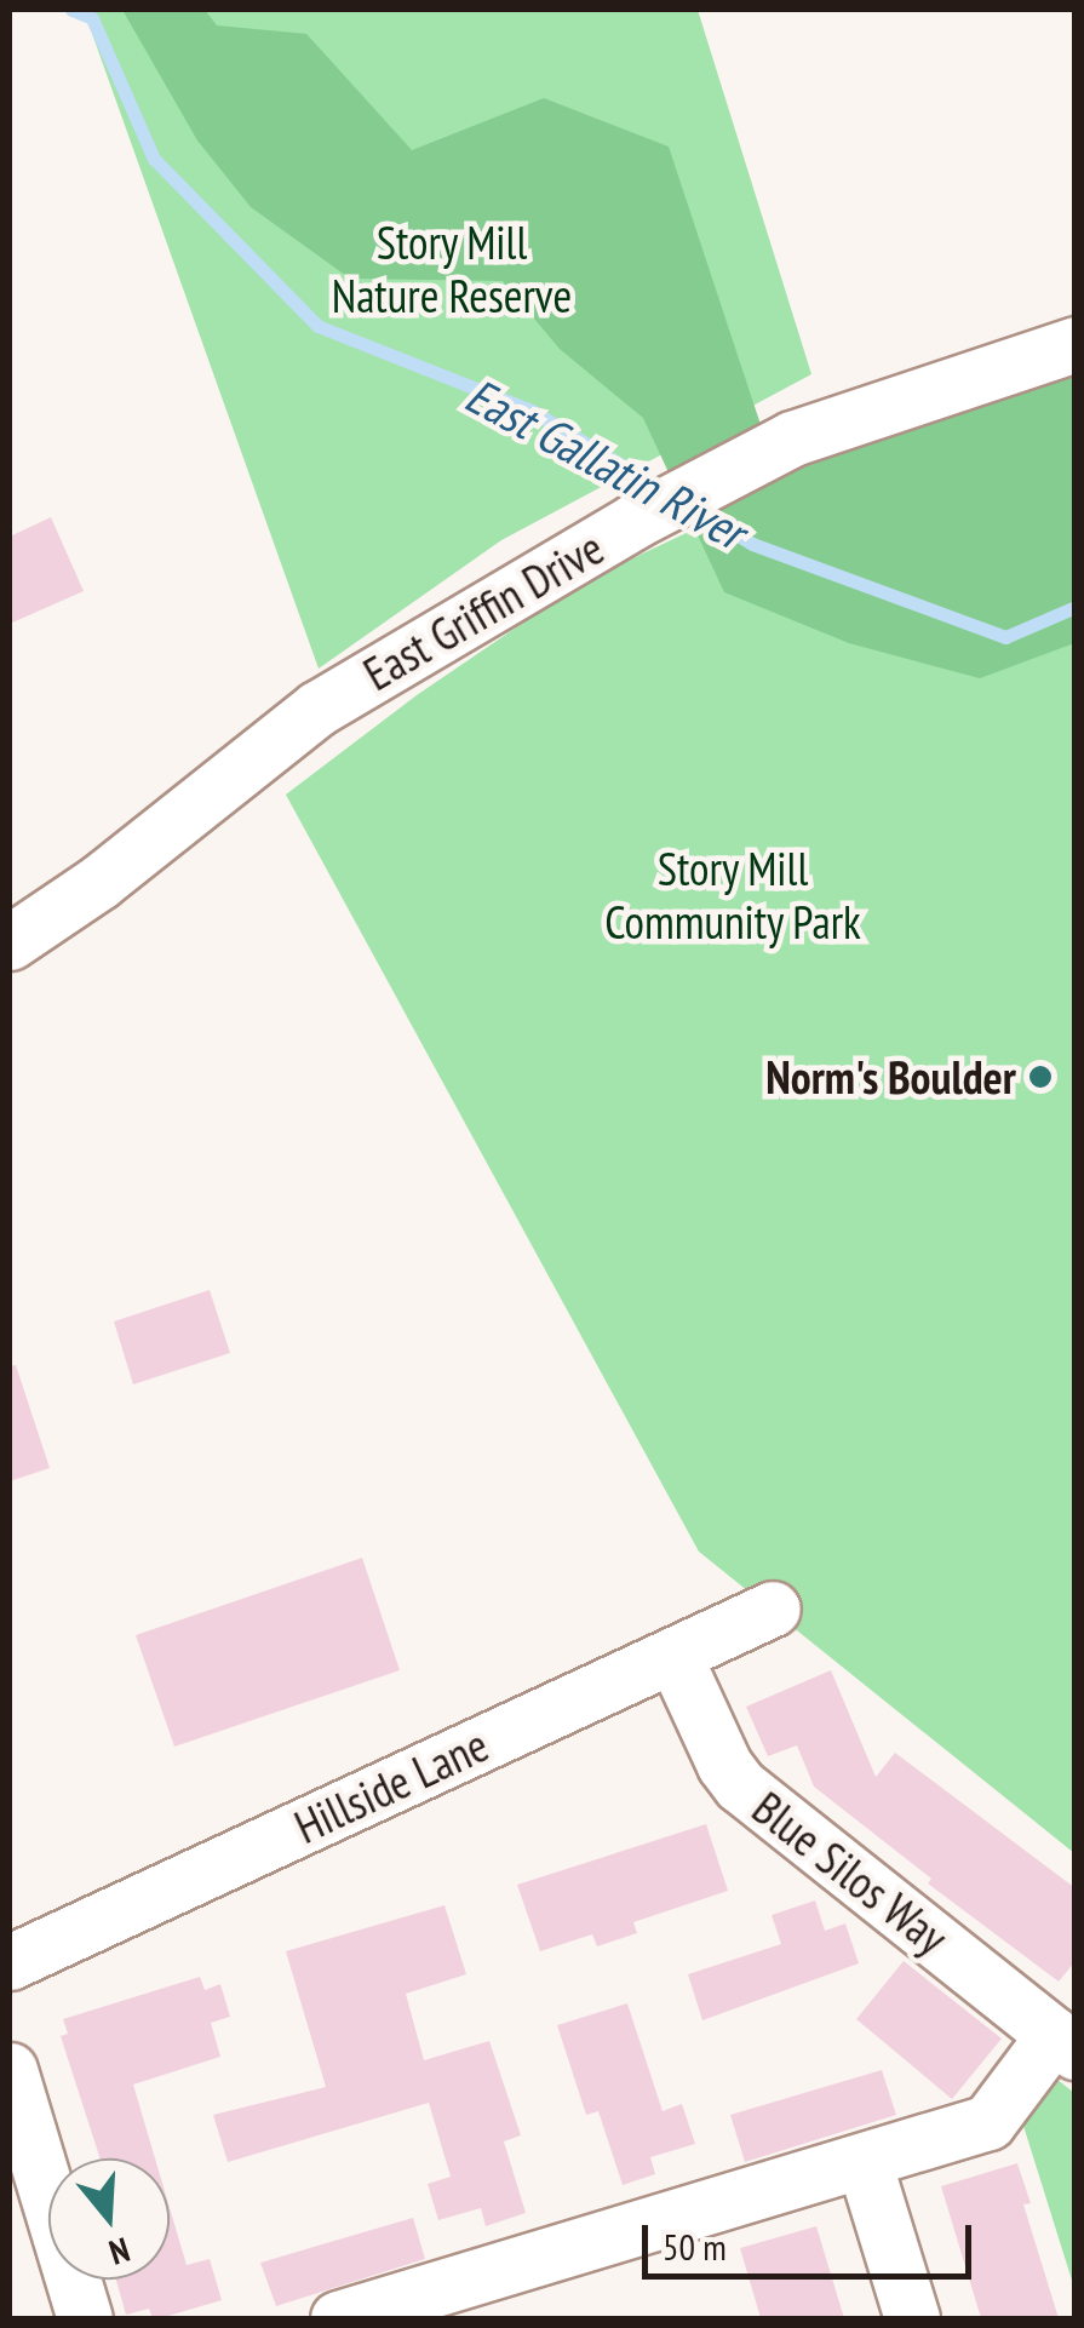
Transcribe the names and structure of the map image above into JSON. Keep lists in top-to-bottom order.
{
  "streets": {
    "street": ["East Griffin Drive", "Hillside Lane", "Blue Silos Way"]
  },
  "crossings": [
    ["Hillside Lane", "Blue Silos Way"]
  ],
  "water": ["East Gallatin River"],
  "parks": ["Story Mill Nature Reserve", "Story Mill Community Park"],
  "places": ["Norm's Boulder"],
  "scale_bar": "50 m",
  "north": "bottom"
}
